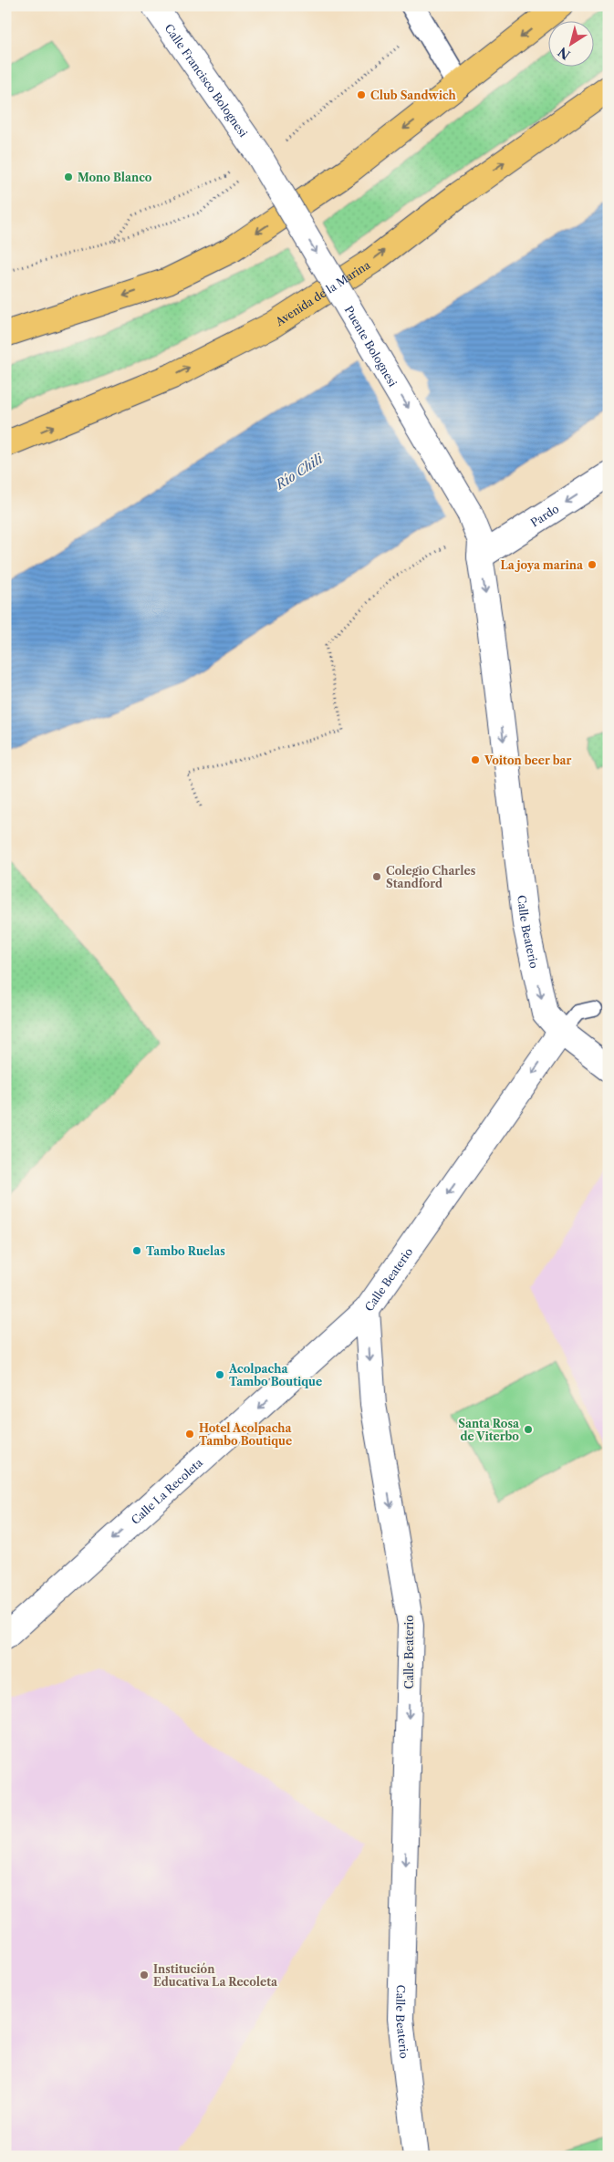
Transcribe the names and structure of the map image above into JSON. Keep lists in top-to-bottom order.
{
  "streets": {
    "main road": ["Avenida de la Marina"],
    "street": [
      "Calle Francisco Bolognesi",
      "Puente Bolognesi",
      "Pardo",
      "Calle Beaterio",
      "Calle La Recoleta"
    ]
  },
  "crossings": [
    ["Calle Francisco Bolognesi", "Puente Bolognesi"],
    ["Puente Bolognesi", "Calle Beaterio"],
    ["Pardo", "Calle Beaterio"],
    ["Calle Beaterio", "Calle La Recoleta"]
  ],
  "one_way": [
    "Puente Bolognesi",
    "Pardo",
    "Calle Beaterio",
    "Calle La Recoleta"
  ],
  "water": ["Río Chili"],
  "places": [
    "Club Sandwich",
    "Mono Blanco",
    "La joya marina",
    "Voiton beer bar",
    "Colegio Charles Standford",
    "Tambo Ruelas",
    "Acolpacha Tambo Boutique",
    "Santa Rosa de Viterbo",
    "Hotel Acolpacha Tambo Boutique",
    "Institución Educativa La Recoleta"
  ],
  "north": "bottom left"
}
